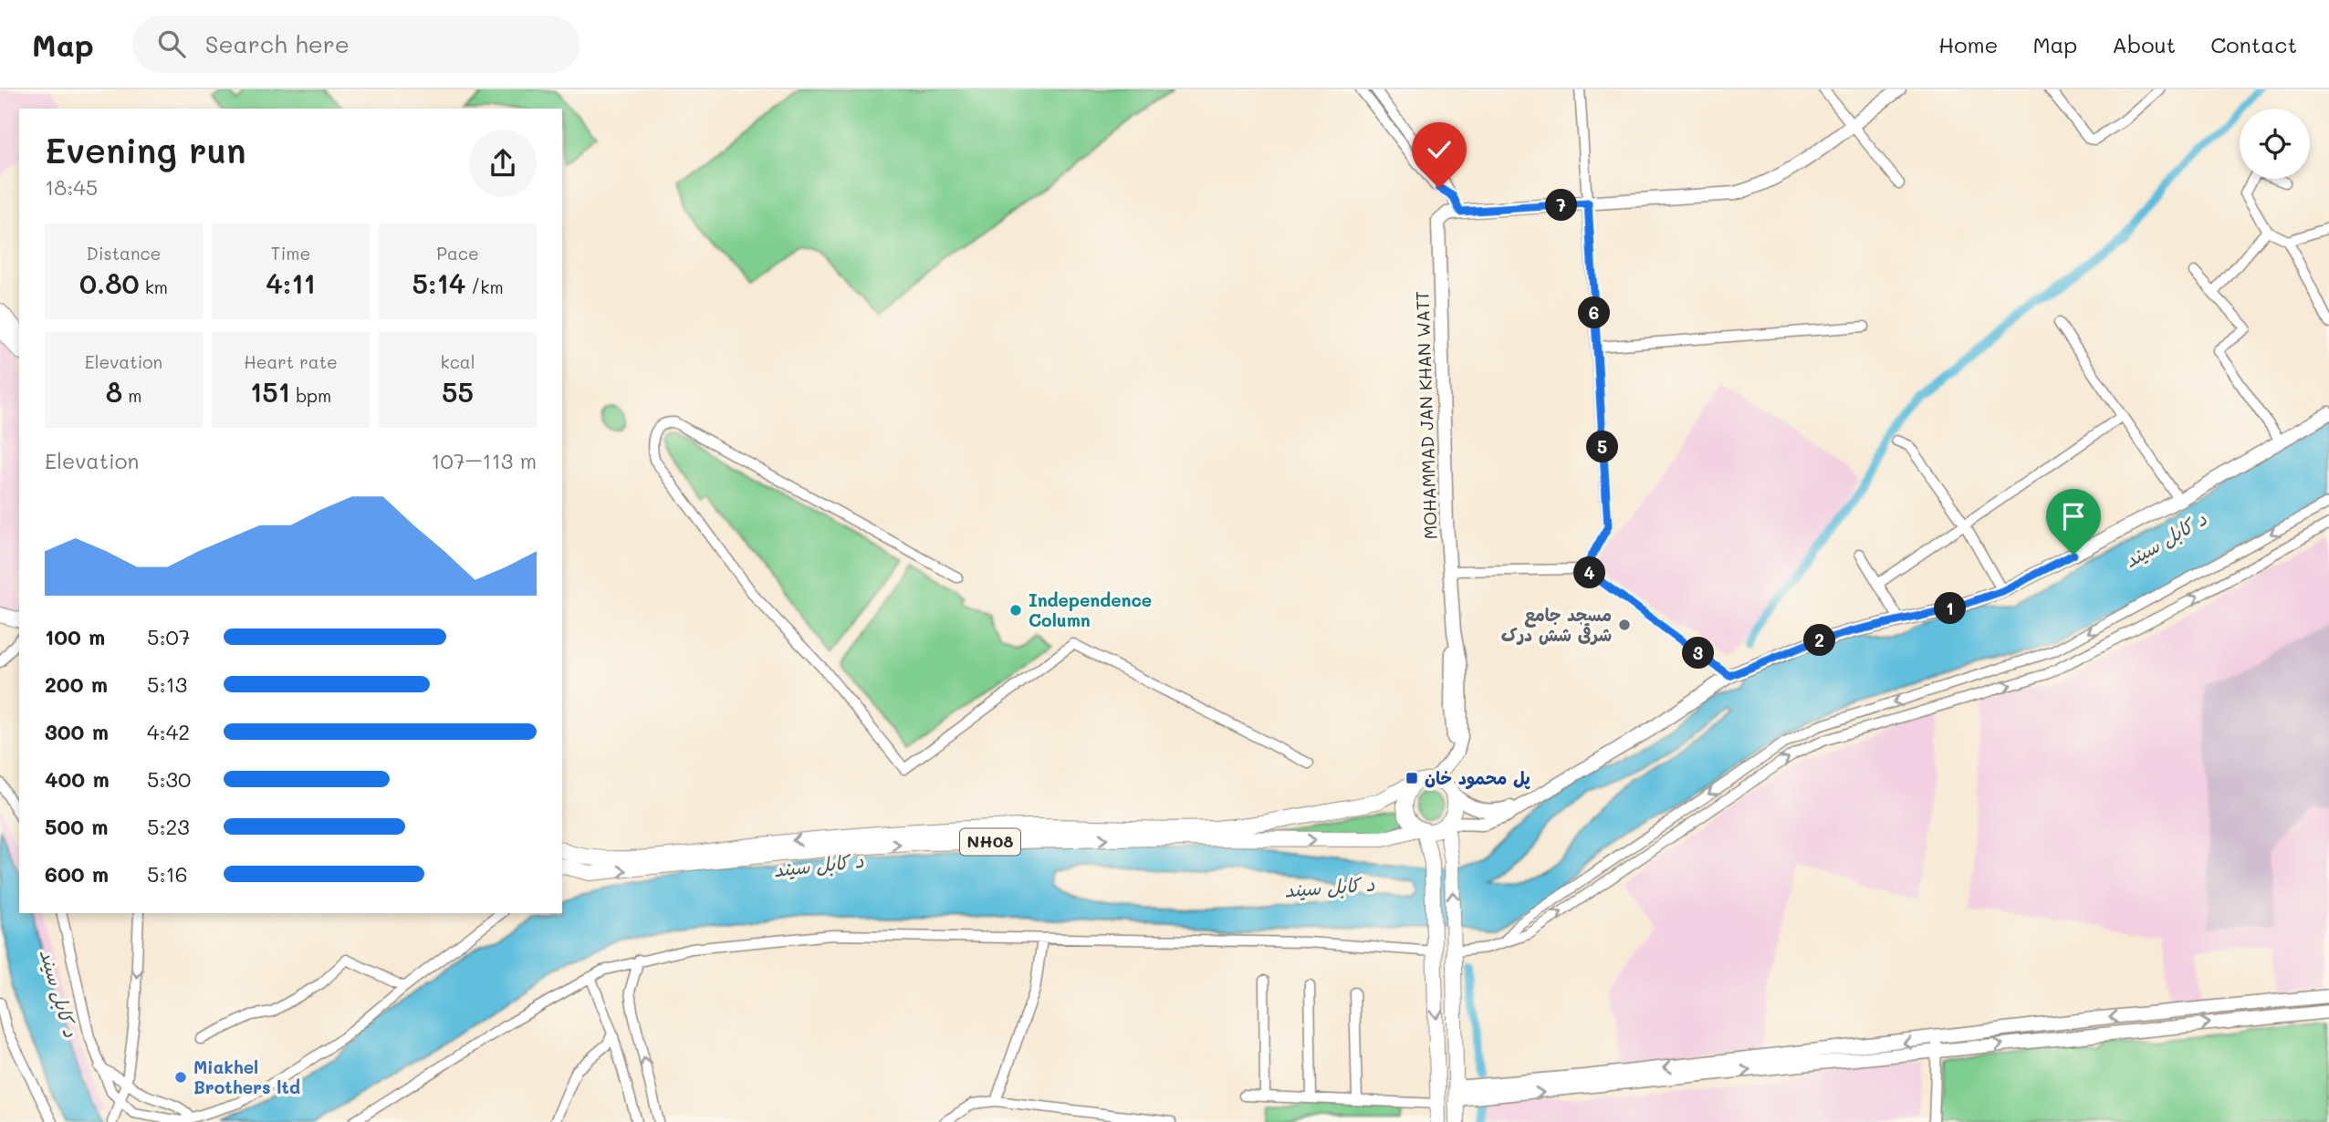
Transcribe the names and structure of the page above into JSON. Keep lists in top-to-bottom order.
{
  "streets": {
    "highway": ["NH08"],
    "main road": ["MOHAMMAD JAN KHAN WATT"]
  },
  "crossings": [
    ["MOHAMMAD JAN KHAN WATT", "NH08"]
  ],
  "water": ["د کابل سيند"],
  "places": {
    "other": ["Independence Column", "مسجد جامع شرقی شش درک", "Miakhel Brothers ltd"],
    "transit": ["پل محمود خان"]
  },
  "page": {
    "header": "Map",
    "search": "Search here",
    "nav": [
      "Home",
      "Map",
      "About",
      "Contact"
    ],
    "heading": ["Evening run", "18:45"],
    "pins": [
      "7",
      "6",
      "5",
      "4",
      "1",
      "2",
      "3"
    ],
    "stats": [
      ["Distance", "0.80 km"],
      ["Time", "4:11"],
      ["Pace", "5:14 /km"],
      ["Elevation", "8 m"],
      ["Heart rate", "151 bpm"],
      ["kcal", "55"]
    ],
    "chart": ["Elevation", "107–113 m"],
    "list": [
      {
        "name": "100 m",
        "note": "5:07"
      },
      {
        "name": "200 m",
        "note": "5:13"
      },
      {
        "name": "300 m",
        "note": "4:42"
      },
      {
        "name": "400 m",
        "note": "5:30"
      },
      {
        "name": "500 m",
        "note": "5:23"
      },
      {
        "name": "600 m",
        "note": "5:16"
      }
    ]
  }
}
